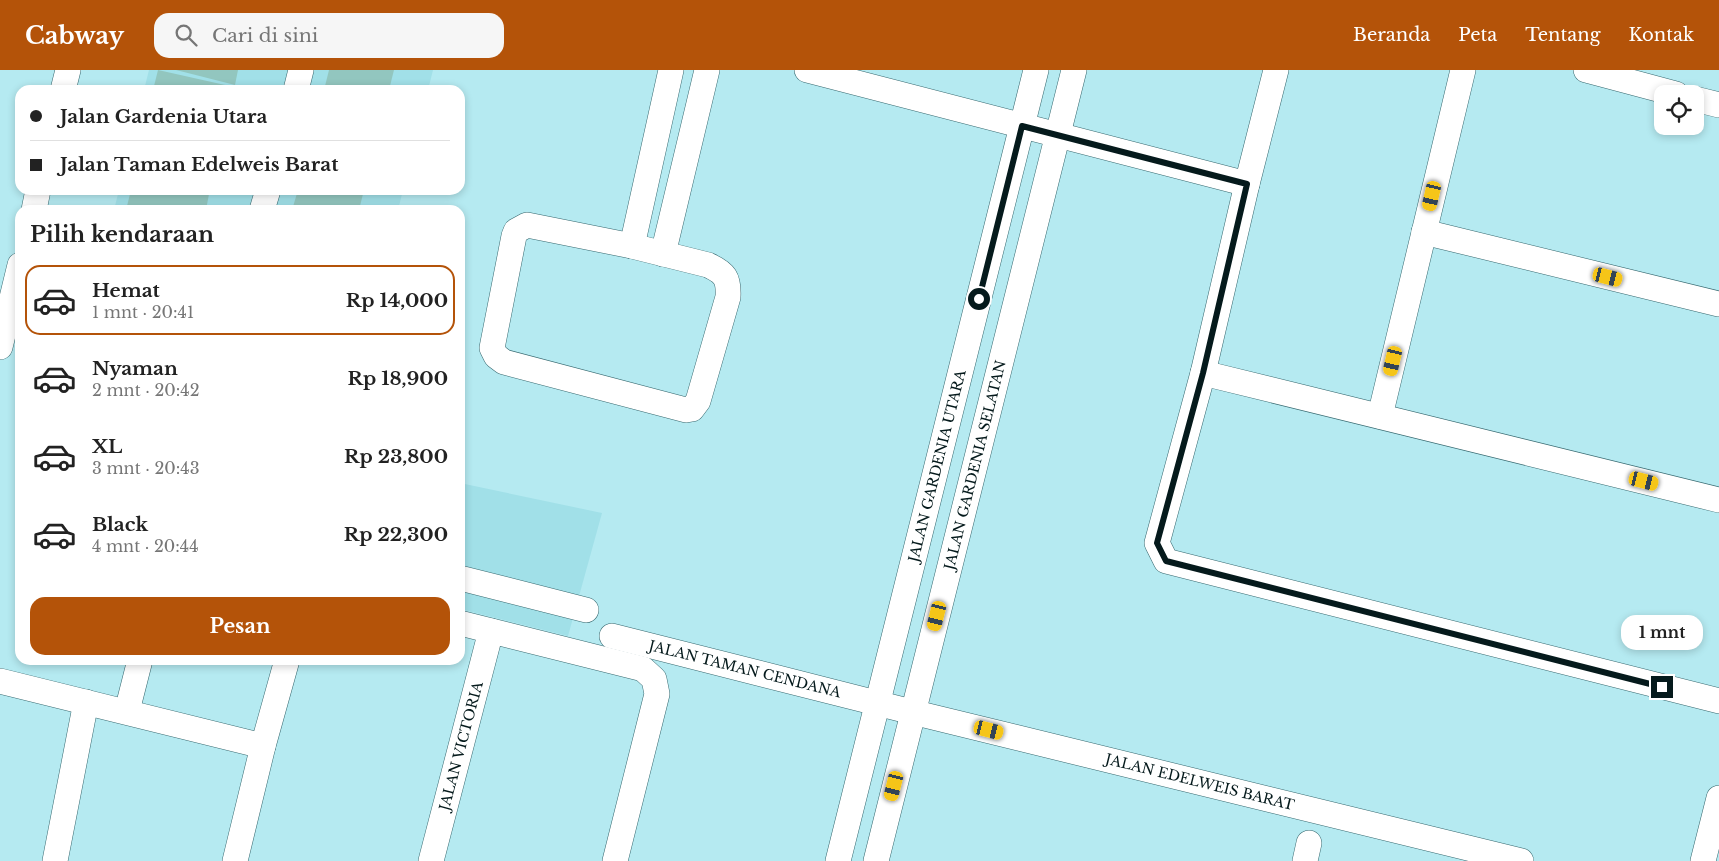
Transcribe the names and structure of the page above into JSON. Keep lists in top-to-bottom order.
{
  "streets": {
    "street": [
      "JALAN GARDENIA SELATAN",
      "JALAN GARDENIA UTARA",
      "JALAN TAMAN CENDANA",
      "JALAN VICTORIA",
      "JALAN EDELWEIS BARAT"
    ]
  },
  "crossings": [
    ["JALAN GARDENIA SELATAN", "JALAN EDELWEIS BARAT"],
    ["JALAN GARDENIA UTARA", "JALAN TAMAN CENDANA"],
    ["JALAN GARDENIA UTARA", "JALAN EDELWEIS BARAT"],
    ["JALAN TAMAN CENDANA", "JALAN EDELWEIS BARAT"]
  ],
  "page": {
    "header": "Cabway",
    "search": "Cari di sini",
    "nav": [
      "Beranda",
      "Peta",
      "Tentang",
      "Kontak"
    ],
    "banner": ["Jalan Gardenia Utara", "Jalan Taman Edelweis Barat"],
    "heading": "Pilih kendaraan",
    "list": [
      {
        "name": "Hemat",
        "note": "1 mnt · 20:41",
        "value": "Rp 14,000"
      },
      {
        "name": "Nyaman",
        "note": "2 mnt · 20:42",
        "value": "Rp 18,900"
      },
      {
        "name": "XL",
        "note": "3 mnt · 20:43",
        "value": "Rp 23,800"
      },
      {
        "name": "Black",
        "note": "4 mnt · 20:44",
        "value": "Rp 22,300"
      }
    ],
    "buttons": "Pesan",
    "bubble": "1 mnt"
  }
}
